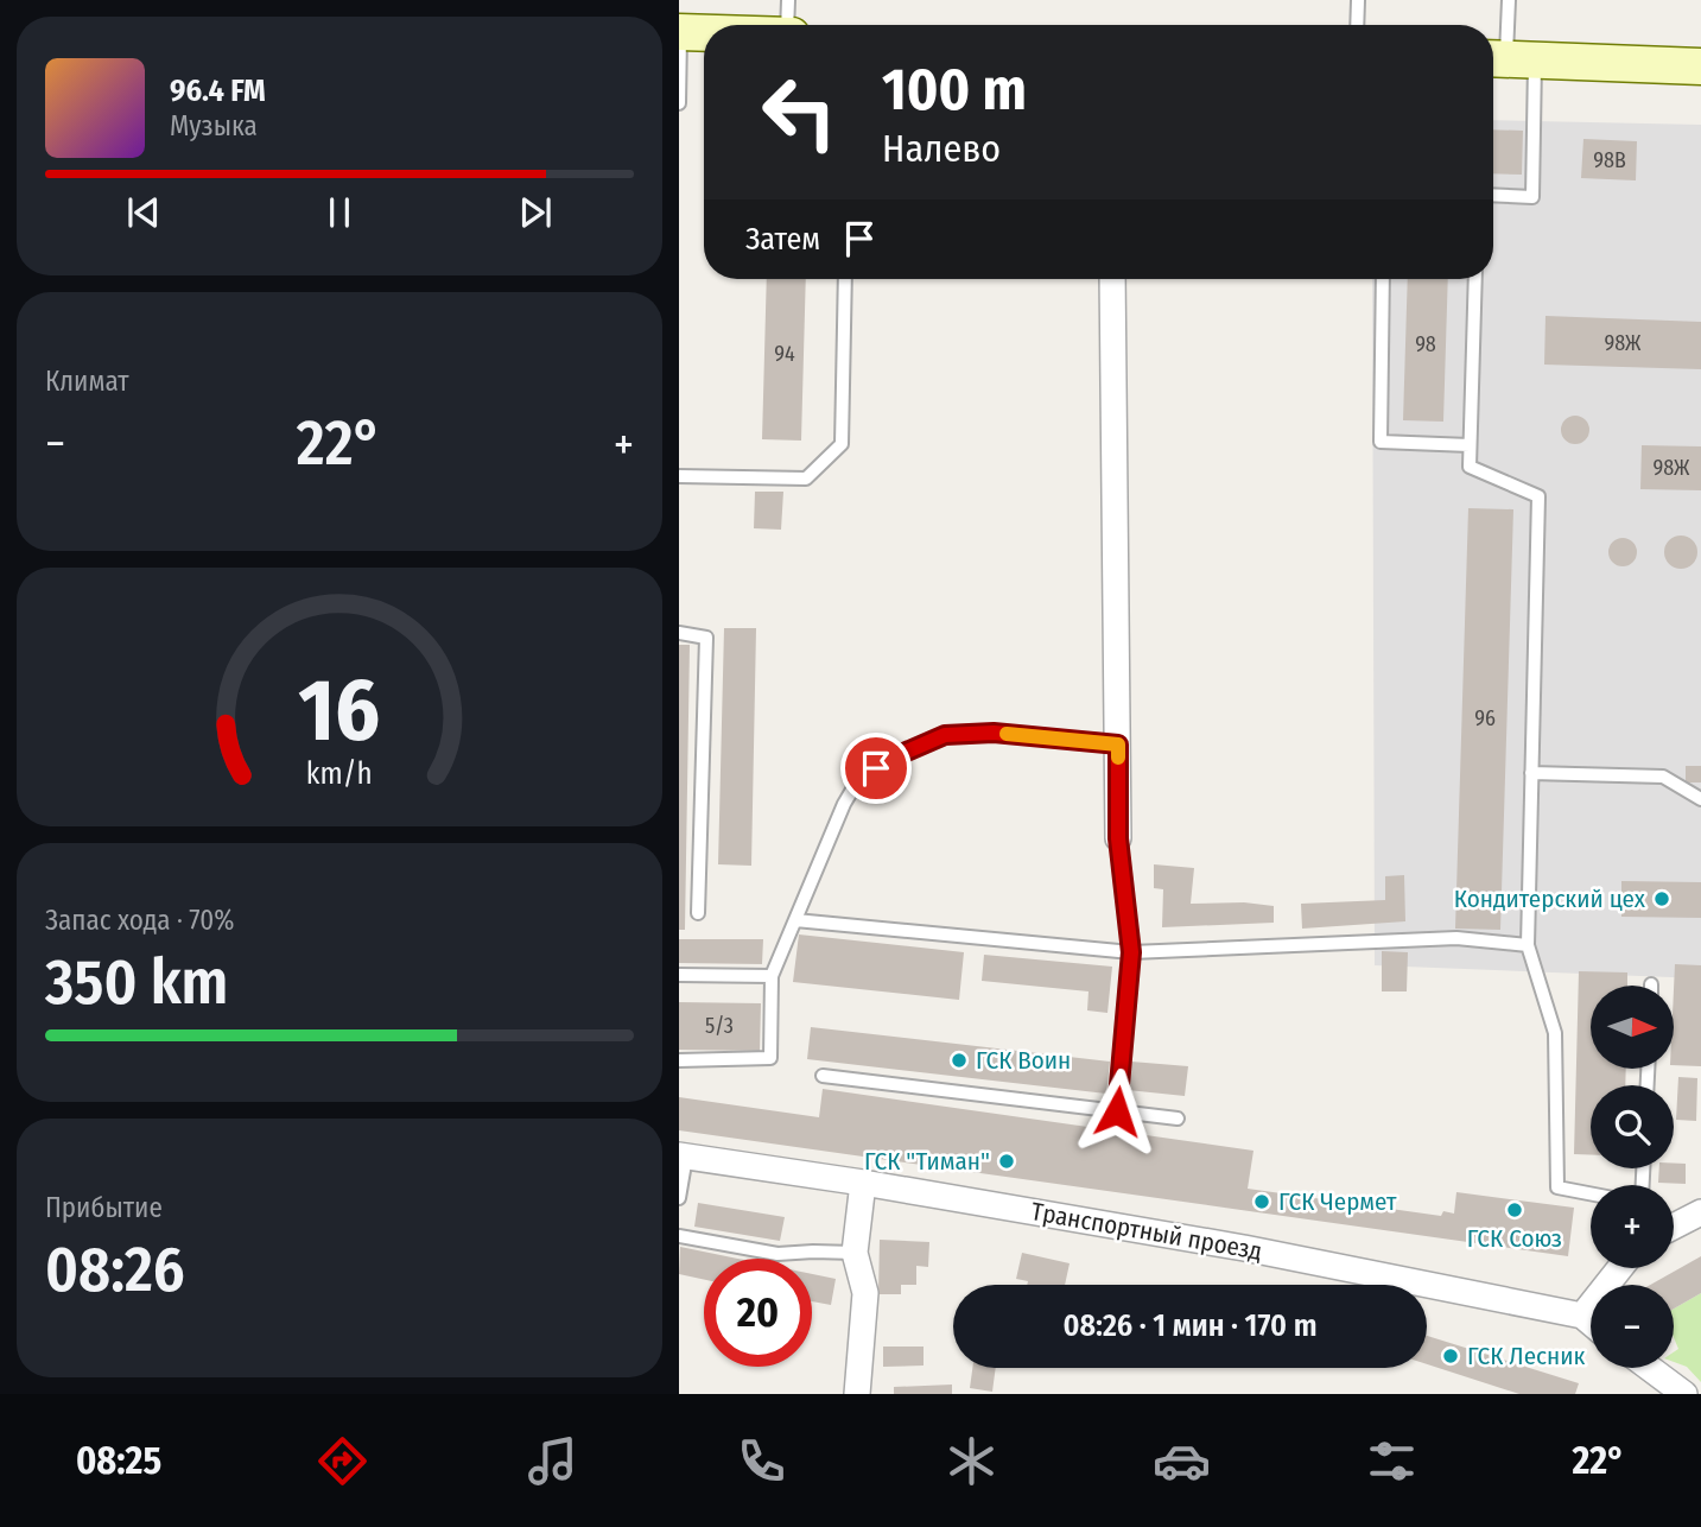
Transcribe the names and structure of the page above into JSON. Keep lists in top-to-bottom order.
{
  "streets": {
    "street": ["Транспортный проезд"]
  },
  "places": [
    "Кондитерский цех",
    "ГСК Воин",
    "ГСК \"Тиман\"",
    "ГСК Чермет",
    "ГСК Союз",
    "ГСК Лесник"
  ],
  "house_numbers": [
    "98В",
    "98Ж",
    "98",
    "94",
    "98Ж",
    "96",
    "5/3"
  ],
  "north": "right",
  "page": {
    "turn": ["100 m", "Налево"],
    "song": ["96.4 FM", "Музыка"],
    "then": "Затем",
    "tile": [
      "Климат",
      ["Запас хода · 70%", "350 km"],
      ["Прибытие", "08:26"]
    ],
    "heat": ["−", "22°", "+"],
    "map_buttons": ["+", "−"],
    "limit": "20",
    "trip": "08:26 · 1 мин · 170 m",
    "tabs": ["08:25", "22°"],
    "gauge": ["16", "km/h"]
  }
}
